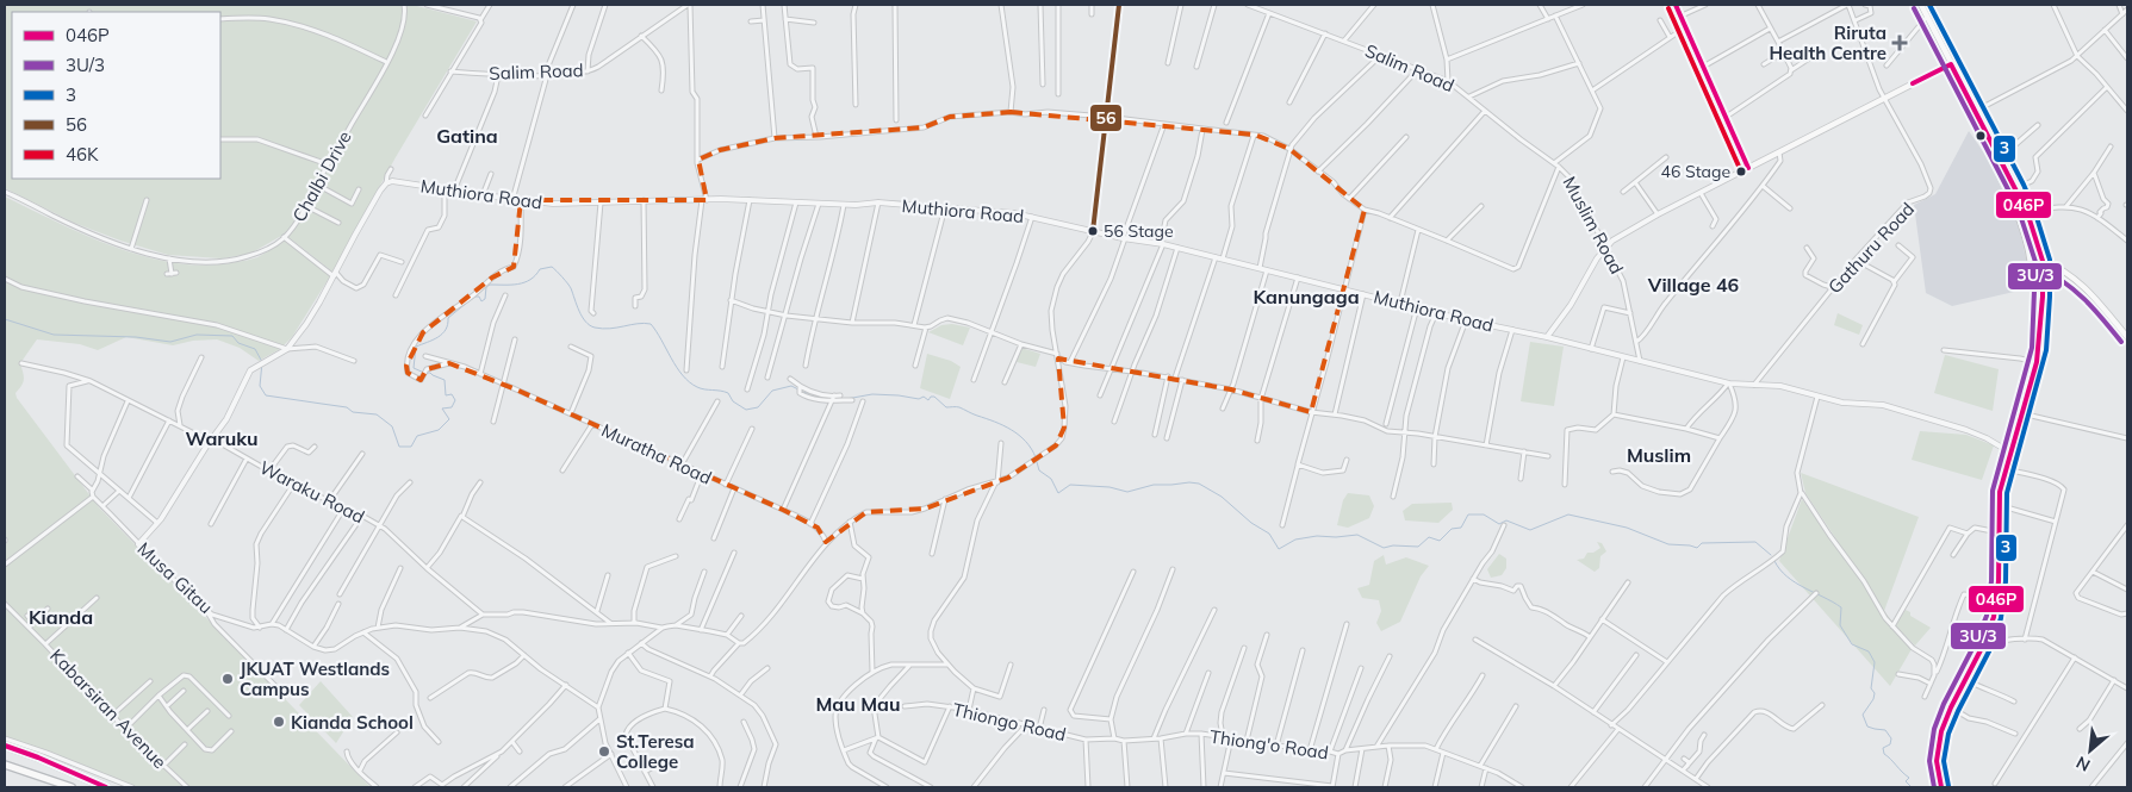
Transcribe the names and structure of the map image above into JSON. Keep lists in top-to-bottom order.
{
  "streets": {
    "street": [
      "Salim Road",
      "Chalbi Drive",
      "Muthiora Road",
      "Muslim Road",
      "Gathuru Road",
      "Muratha Road",
      "Waraku Road",
      "Musa Gitau",
      "Kabarsiran Avenue",
      "Thiongo Road",
      "Thiong'o Road"
    ]
  },
  "crossings": [
    ["Salim Road", "Muslim Road"],
    ["Muthiora Road", "Muslim Road"],
    ["Muthiora Road", "Gathuru Road"],
    ["Thiongo Road", "Thiong'o Road"]
  ],
  "districts": [
    "Gatina",
    "Village 46",
    "Kanungaga",
    "Waruku",
    "Muslim",
    "Kianda",
    "Mau Mau"
  ],
  "places": {
    "health": ["Riruta Health Centre"],
    "other": [
      "46 Stage",
      "56 Stage",
      "JKUAT Westlands Campus",
      "Kianda School",
      "St.Teresa College"
    ]
  },
  "lines": [
    "transit line 046P",
    "transit line 3",
    "transit line 56",
    "transit line 3U/3",
    "transit line 46K"
  ],
  "legend": [
    "046P",
    "3U/3",
    "3",
    "56",
    "46K"
  ],
  "north": "bottom left"
}
